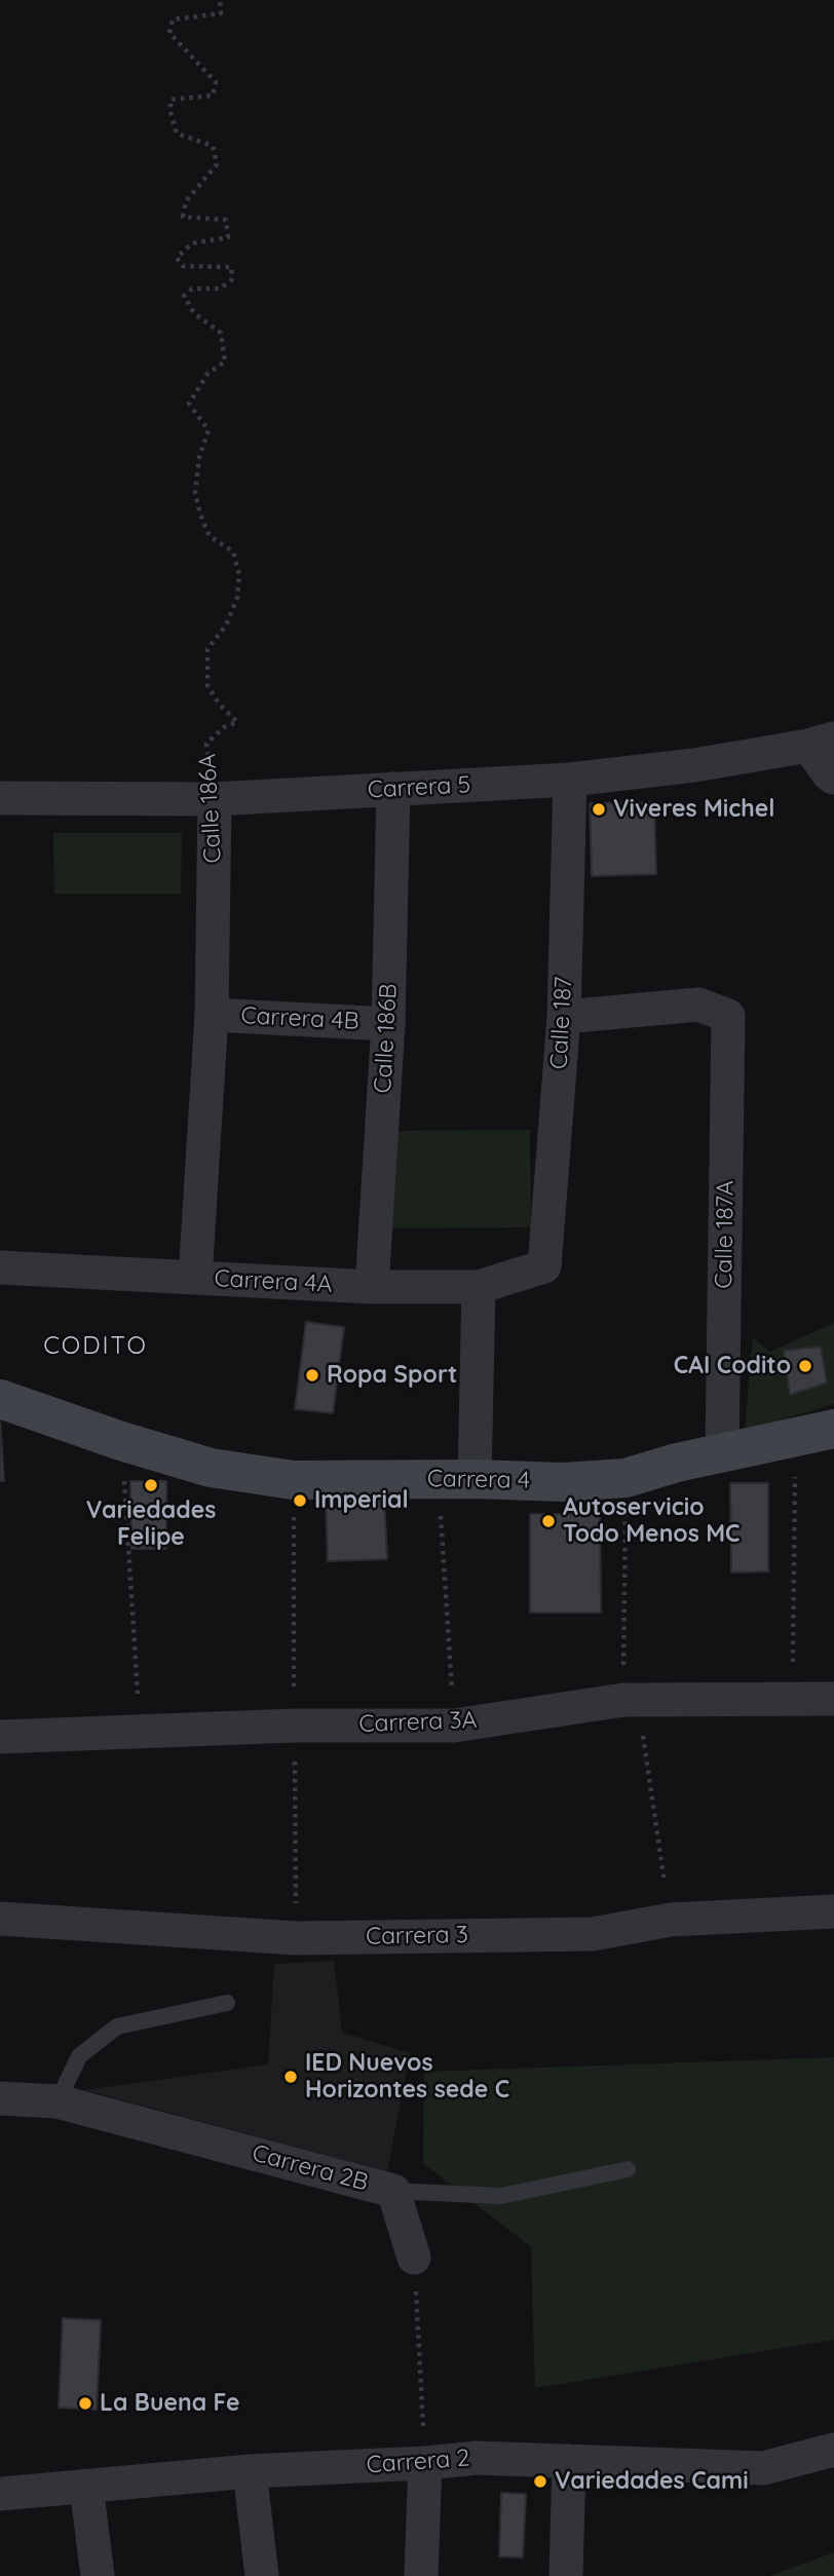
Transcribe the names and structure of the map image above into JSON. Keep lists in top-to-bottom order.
{
  "streets": {
    "street": [
      "Carrera 5",
      "Calle 186A",
      "Carrera 4B",
      "Calle 187",
      "Calle 186B",
      "Calle 187A",
      "Carrera 4A",
      "Carrera 4",
      "Carrera 3A",
      "Carrera 3",
      "Carrera 2B",
      "Carrera 2"
    ]
  },
  "crossings": [
    ["Carrera 5", "Calle 186A"],
    ["Carrera 5", "Calle 187"],
    ["Carrera 5", "Calle 186B"],
    ["Calle 186A", "Carrera 4B"],
    ["Calle 186A", "Carrera 4A"],
    ["Carrera 4B", "Calle 186B"],
    ["Calle 187", "Calle 187A"],
    ["Calle 187", "Carrera 4A"],
    ["Calle 186B", "Carrera 4A"],
    ["Calle 187A", "Carrera 4"]
  ],
  "districts": ["CODITO"],
  "places": [
    "Viveres Michel",
    "CAI Codito",
    "Ropa Sport",
    "Variedades Felipe",
    "Imperial",
    "Autoservicio Todo Menos MC",
    "IED Nuevos Horizontes sede C",
    "La Buena Fe",
    "Variedades Cami"
  ]
}
